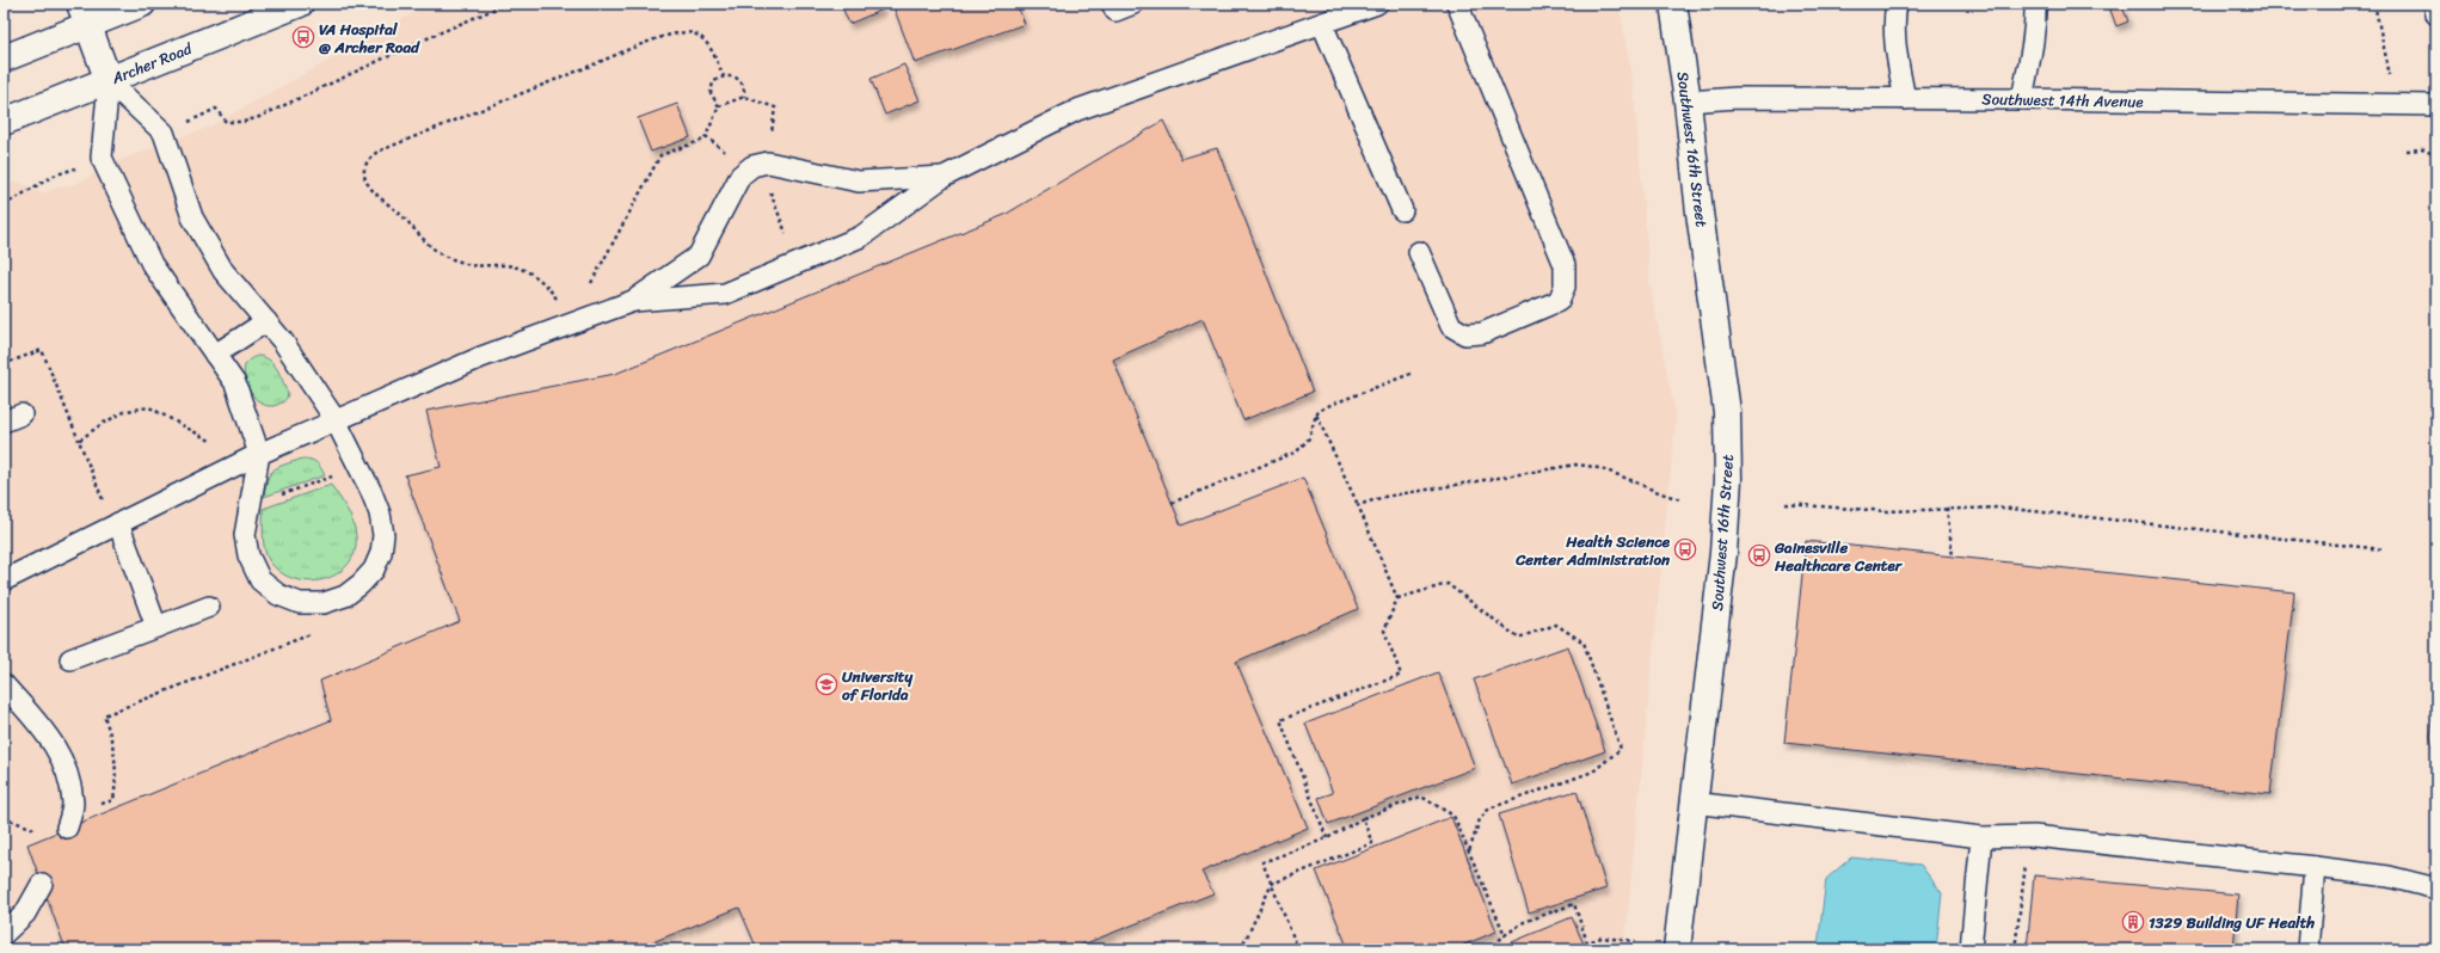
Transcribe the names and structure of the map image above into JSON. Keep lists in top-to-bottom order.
{
  "streets": {
    "street": ["Archer Road", "Southwest 16th Street"],
    "lane": ["Southwest 14th Avenue"]
  },
  "crossings": [
    ["Southwest 14th Avenue", "Southwest 16th Street"]
  ],
  "places": {
    "bus stop": ["VA Hospital @ Archer Road", "Health Science Center Administration", "Gainesville Healthcare Center"],
    "school or university": ["University of Florida"],
    "building": ["1329 Building UF Health"]
  }
}
